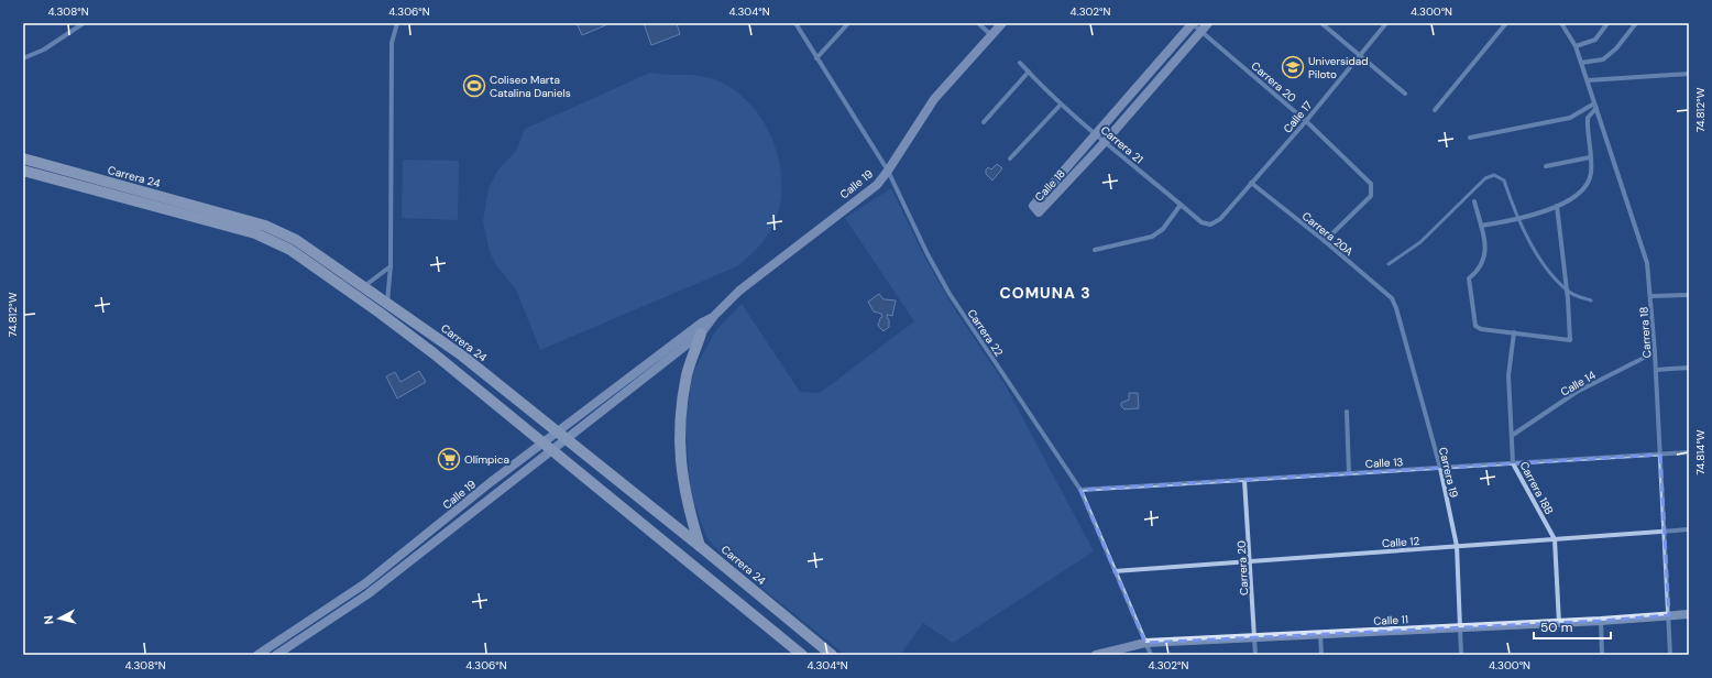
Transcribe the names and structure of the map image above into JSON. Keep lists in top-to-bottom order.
{
  "streets": {
    "main road": ["Carrera 24"],
    "street": [
      "Carrera 20",
      "Calle 17",
      "Carrera 21",
      "Calle 19",
      "Calle 18",
      "Carrera 20A",
      "Carrera 22",
      "Carrera 18",
      "Calle 14",
      "Calle 13",
      "Carrera 19",
      "Carrera 18B",
      "Calle 12",
      "Calle 11"
    ]
  },
  "crossings": [
    ["Carrera 20", "Calle 17"],
    ["Carrera 20", "Calle 18"],
    ["Carrera 20", "Carrera 20A"],
    ["Carrera 20", "Calle 13"],
    ["Carrera 20", "Calle 12"],
    ["Carrera 20", "Calle 11"],
    ["Calle 17", "Carrera 21"],
    ["Calle 17", "Carrera 20A"],
    ["Carrera 21", "Calle 18"],
    ["Carrera 24", "Calle 19"],
    ["Calle 19", "Carrera 22"],
    ["Carrera 20A", "Carrera 19"],
    ["Carrera 22", "Calle 13"],
    ["Carrera 22", "Calle 12"],
    ["Carrera 22", "Calle 11"],
    ["Carrera 18", "Calle 14"],
    ["Carrera 18", "Calle 13"],
    ["Carrera 18", "Calle 12"],
    ["Carrera 18", "Calle 11"],
    ["Calle 14", "Carrera 18B"],
    ["Calle 13", "Carrera 19"],
    ["Calle 13", "Carrera 18B"],
    ["Carrera 19", "Calle 12"],
    ["Carrera 19", "Calle 11"],
    ["Carrera 18B", "Calle 12"],
    ["Carrera 18B", "Calle 11"]
  ],
  "districts": ["COMUNA 3"],
  "places": {
    "school or university": ["Universidad Piloto"],
    "sports": ["Coliseo Marta Catalina Daniels"],
    "supermarket": ["Olímpica"]
  },
  "scale_bar": "50 m",
  "north": "left",
  "coordinates": [
    "4.308°N",
    "4.306°N",
    "4.304°N",
    "4.302°N",
    "4.300°N",
    "74.812°W",
    "74.814°W"
  ]
}
